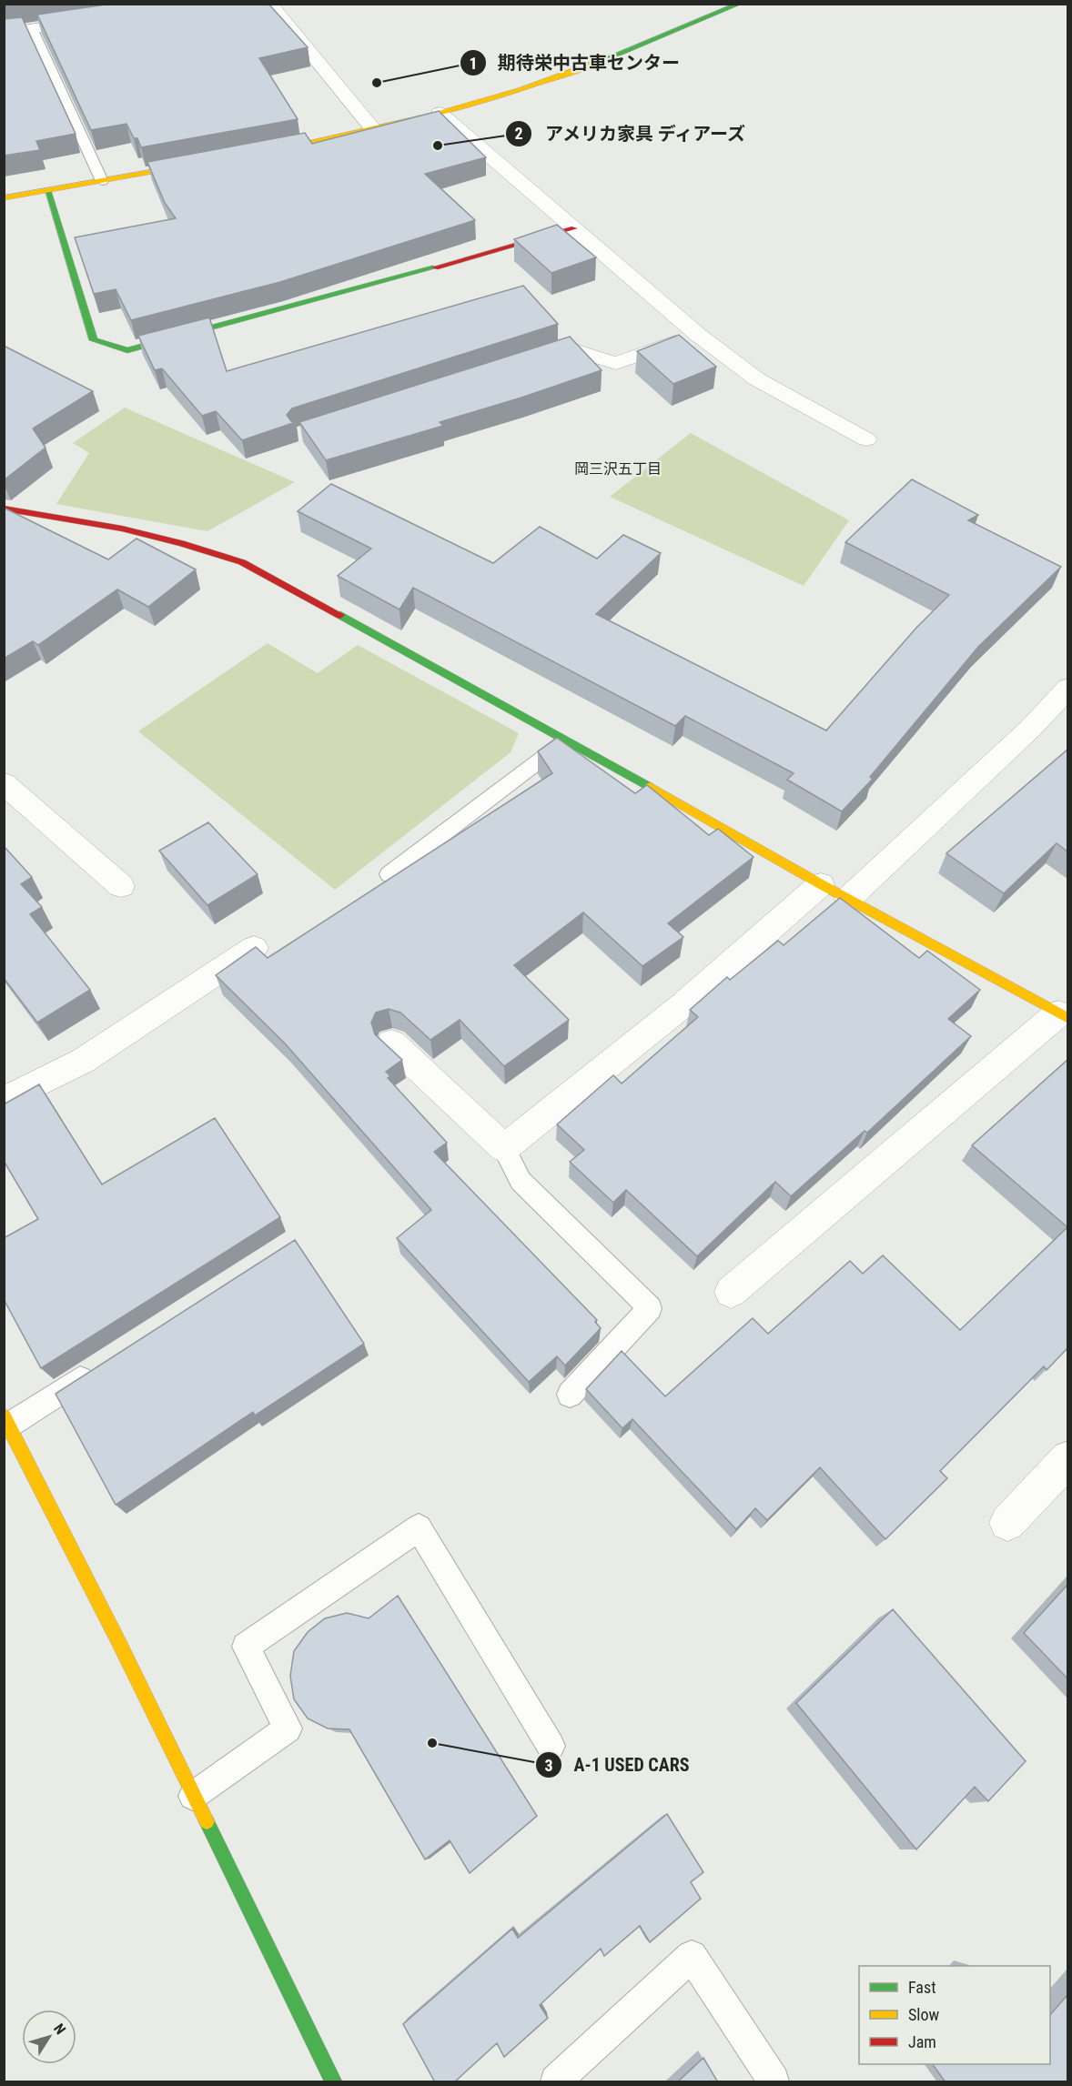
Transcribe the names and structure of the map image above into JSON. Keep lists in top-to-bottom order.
{
  "districts": ["岡三沢五丁目"],
  "places": ["期待栄中古車センター", "アメリカ家具 ディアーズ", "A-1 USED CARS"],
  "legend": ["Fast", "Slow", "Jam"],
  "north": "top right"
}
